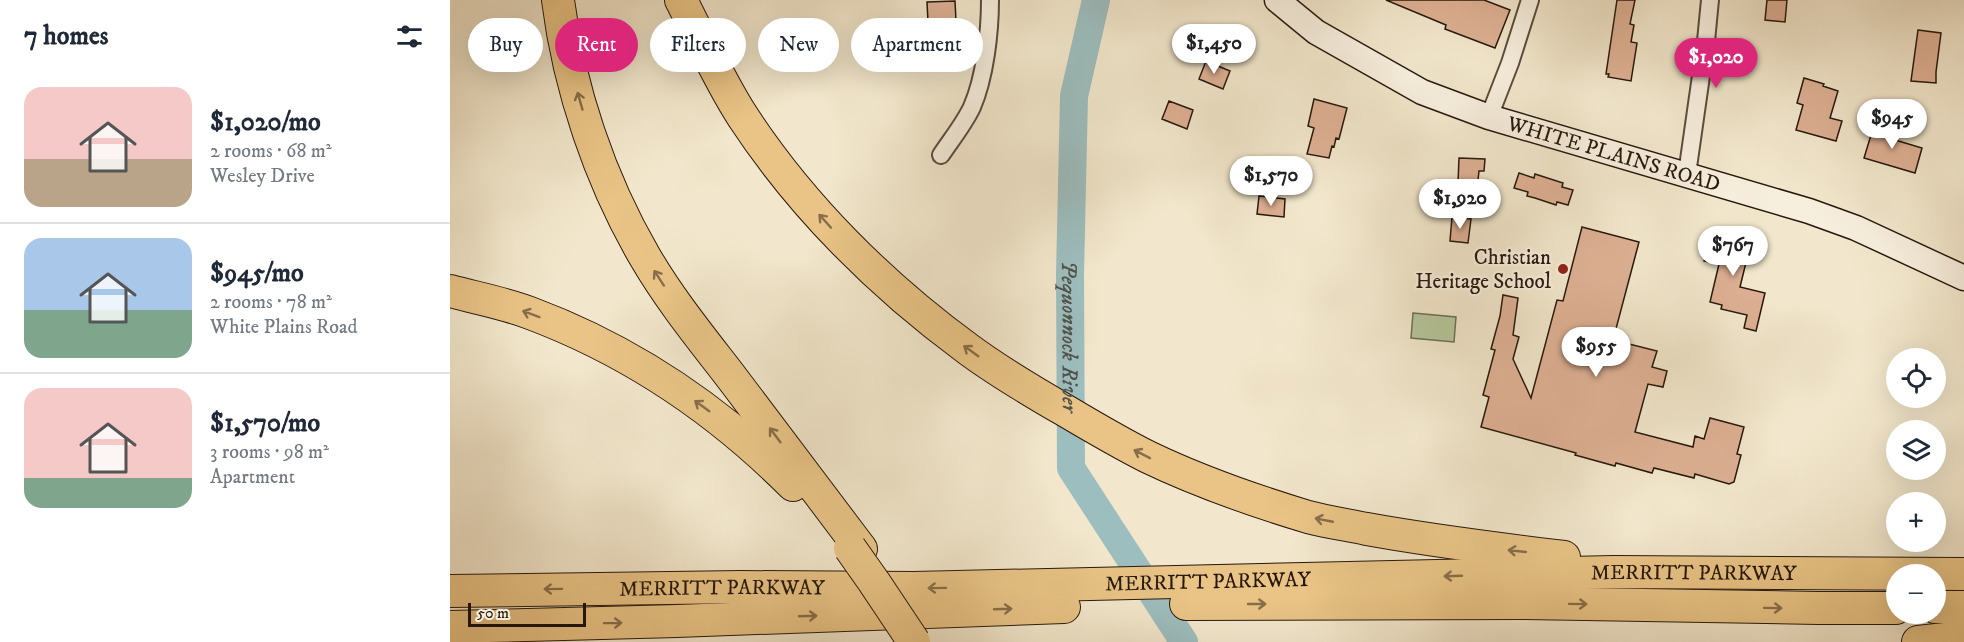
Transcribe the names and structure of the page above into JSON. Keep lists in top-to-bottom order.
{
  "streets": {
    "highway": ["MERRITT PARKWAY"],
    "main road": ["WHITE PLAINS ROAD"]
  },
  "water": ["Pequonnock River"],
  "places": ["Christian Heritage School"],
  "scale_bar": "50 m",
  "page": {
    "heading": "7 homes",
    "chip": [
      "Buy",
      "Rent",
      "Filters",
      "New",
      "Apartment"
    ],
    "price": [
      "$1,450",
      "$1,020",
      "$945",
      "$1,570",
      "$1,920",
      "$767",
      "$955"
    ],
    "list": [
      {
        "name": "$1,020/mo",
        "note": "2 rooms · 68 m² · Wesley Drive"
      },
      {
        "name": "$945/mo",
        "note": "2 rooms · 78 m² · White Plains Road"
      },
      {
        "name": "$1,570/mo",
        "note": "3 rooms · 98 m² · Apartment"
      }
    ],
    "map_buttons": ["+", "−"],
    "scale": "50 m"
  }
}
